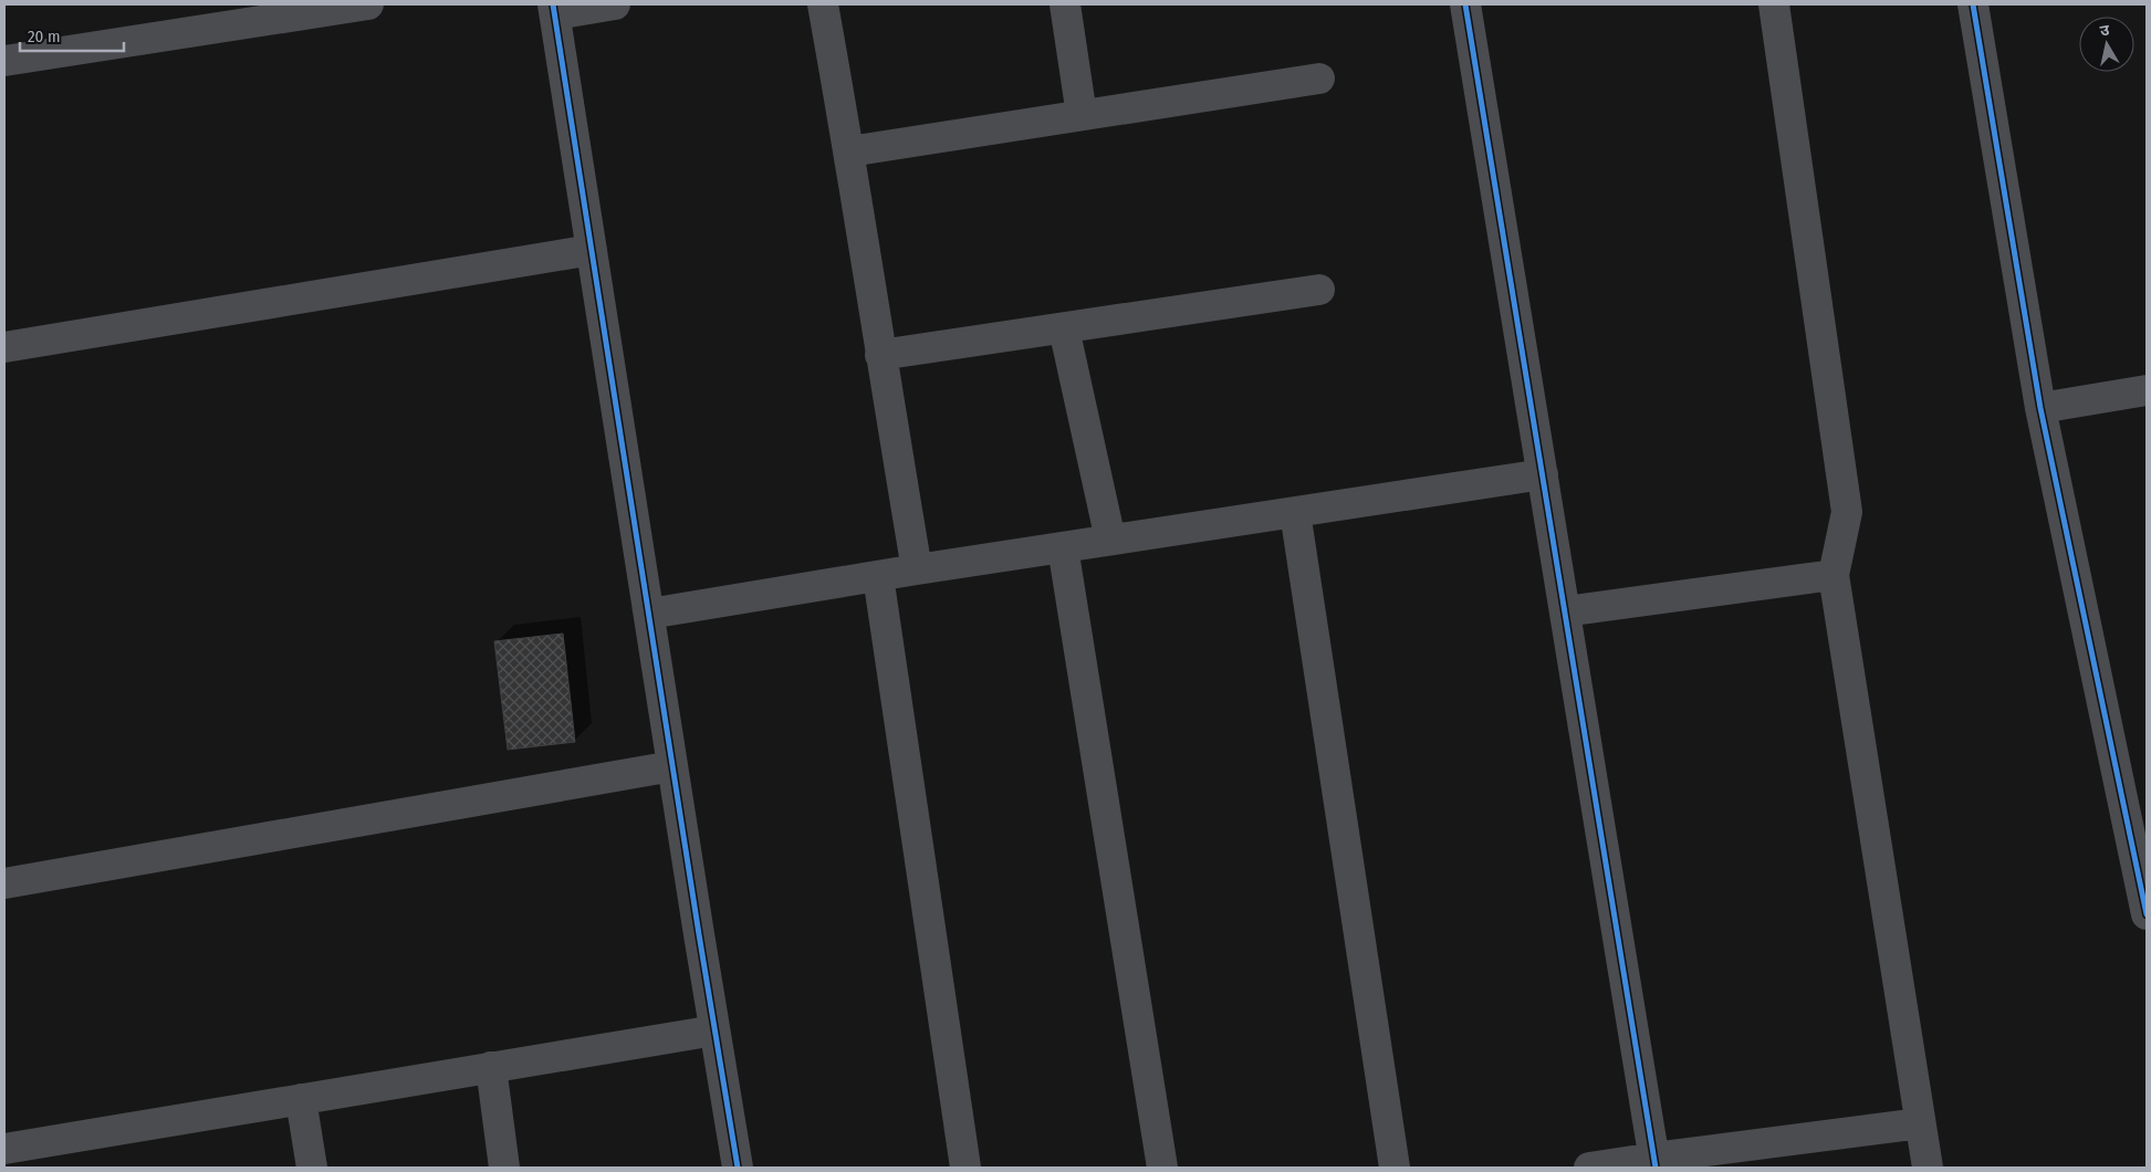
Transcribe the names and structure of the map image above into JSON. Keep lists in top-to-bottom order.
{
  "scale_bar": "20 m",
  "north": "top"
}
